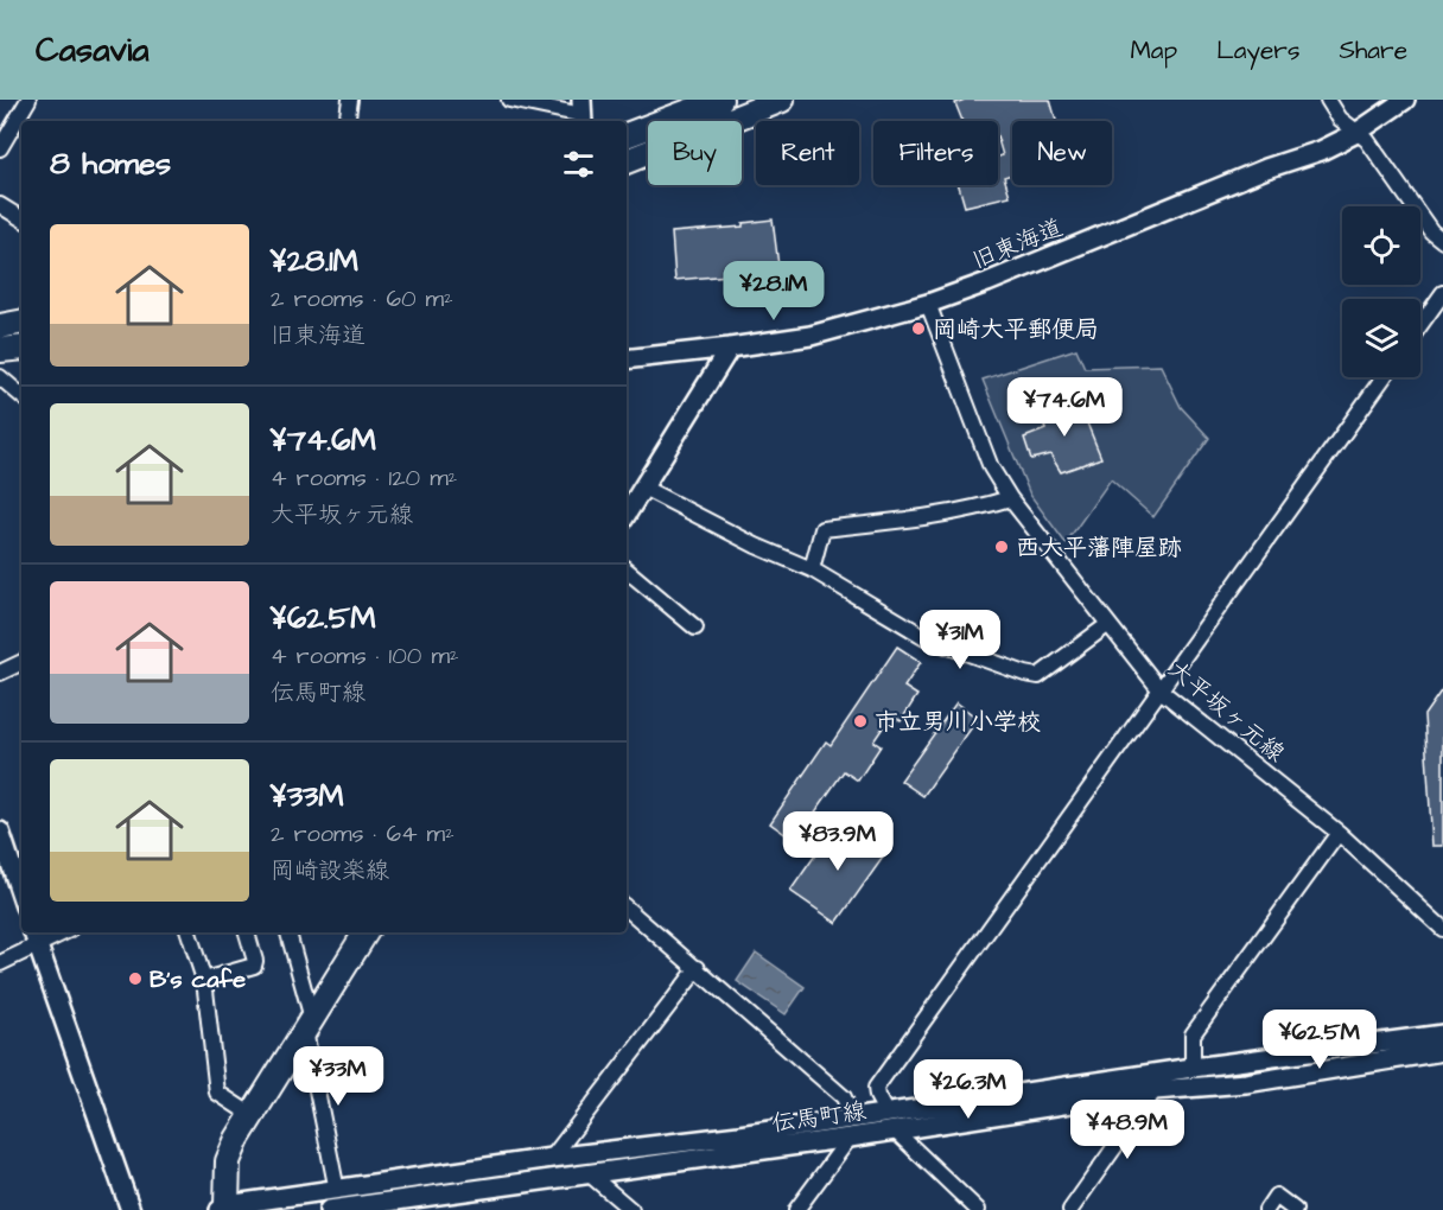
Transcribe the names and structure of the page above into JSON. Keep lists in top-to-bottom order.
{
  "streets": {
    "street": ["旧東海道", "大平坂ヶ元線", "伝馬町線"]
  },
  "crossings": [
    ["旧東海道", "大平坂ヶ元線"]
  ],
  "places": [
    "岡崎大平郵便局",
    "西大平藩陣屋跡",
    "市立男川小学校",
    "B's cafe"
  ],
  "page": {
    "header": "Casavia",
    "nav": ["Map", "Layers", "Share"],
    "chip": [
      "Buy",
      "Rent",
      "Filters",
      "New"
    ],
    "heading": "8 homes",
    "list": [
      {
        "name": "¥28.1M",
        "note": "2 rooms · 60 m² · 旧東海道"
      },
      {
        "name": "¥74.6M",
        "note": "4 rooms · 120 m² · 大平坂ヶ元線"
      },
      {
        "name": "¥62.5M",
        "note": "4 rooms · 100 m² · 伝馬町線"
      },
      {
        "name": "¥33M",
        "note": "2 rooms · 64 m² · 岡崎設楽線"
      }
    ],
    "price": [
      "¥28.1M",
      "¥74.6M",
      "¥31M",
      "¥83.9M",
      "¥62.5M",
      "¥33M",
      "¥26.3M",
      "¥48.9M"
    ]
  }
}
